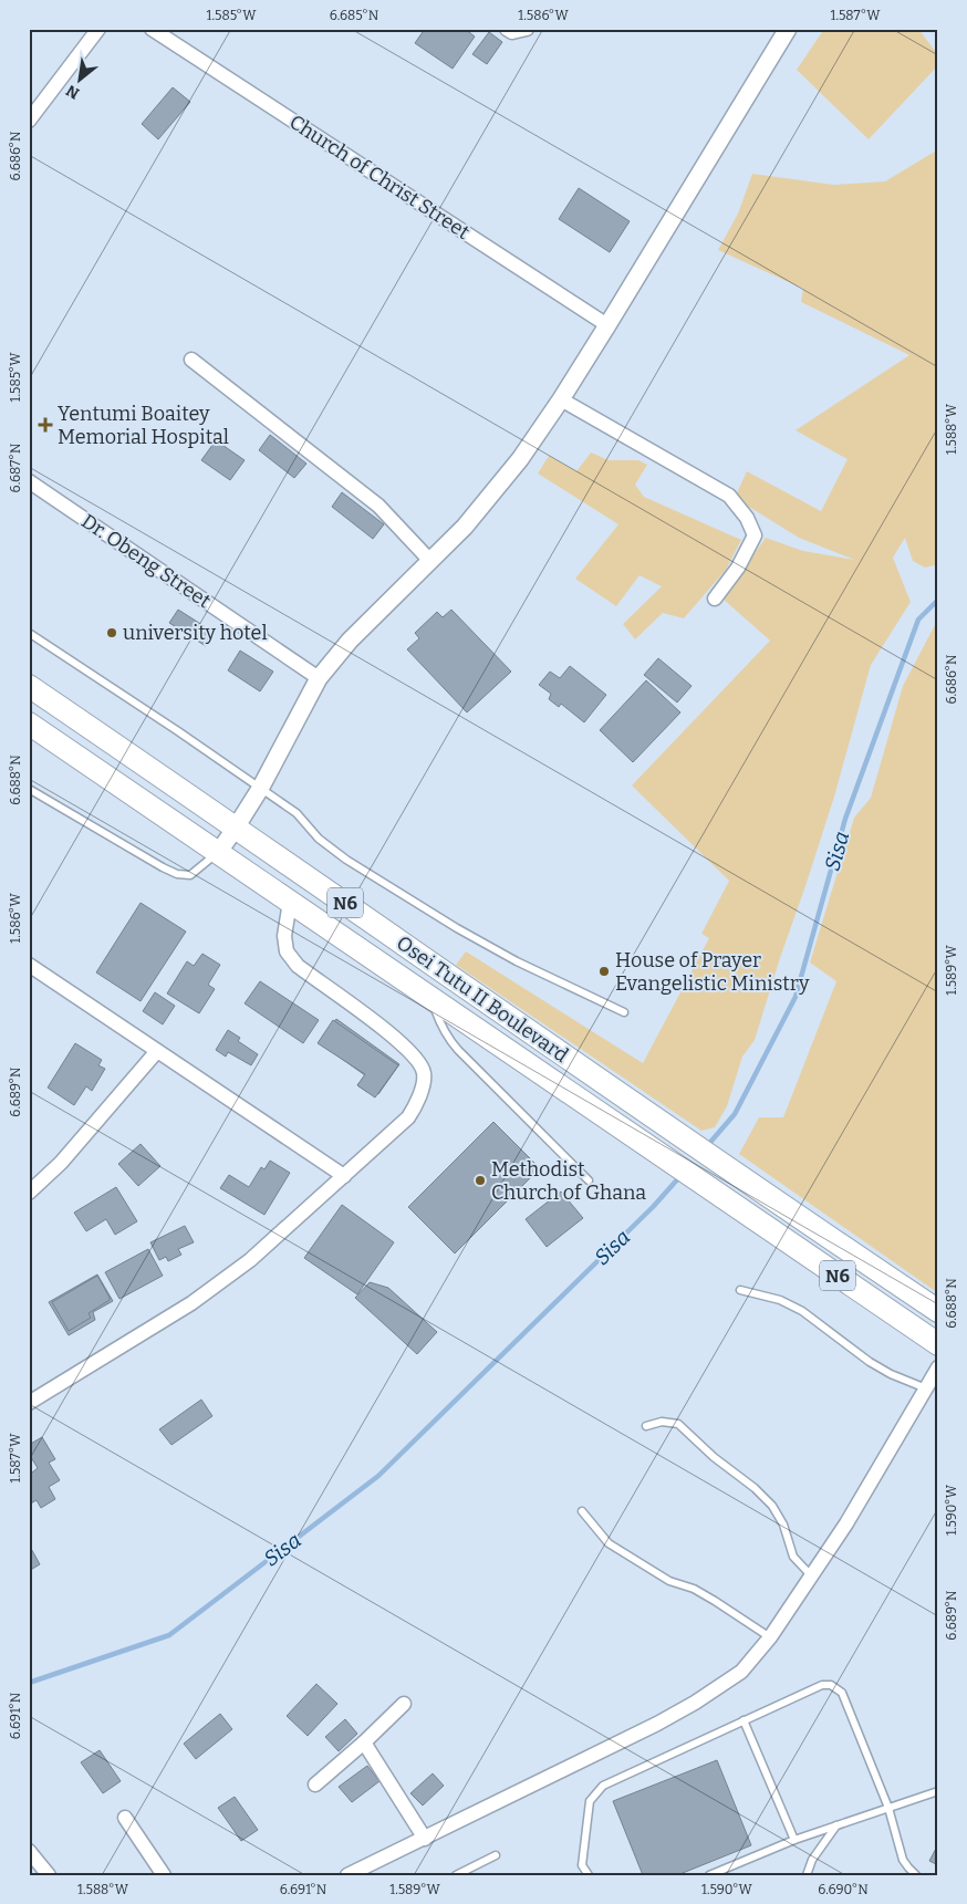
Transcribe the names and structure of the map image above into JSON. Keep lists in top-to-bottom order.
{
  "streets": {
    "highway": ["N6", "Osei Tutu II Boulevard"],
    "street": ["Church of Christ Street", "Dr. Obeng Street"]
  },
  "water": ["Sisa"],
  "places": {
    "health": ["Yentumi Boaitey Memorial Hospital"],
    "other": ["university hotel", "House of Prayer Evangelistic Ministry", "Methodist Church of Ghana"]
  },
  "north": "bottom left",
  "coordinates": [
    "1.585°W",
    "6.685°N",
    "1.586°W",
    "1.587°W",
    "6.686°N",
    "1.588°W",
    "6.687°N",
    "6.688°N",
    "1.589°W",
    "6.689°N",
    "1.590°W",
    "6.691°N",
    "6.690°N"
  ]
}
